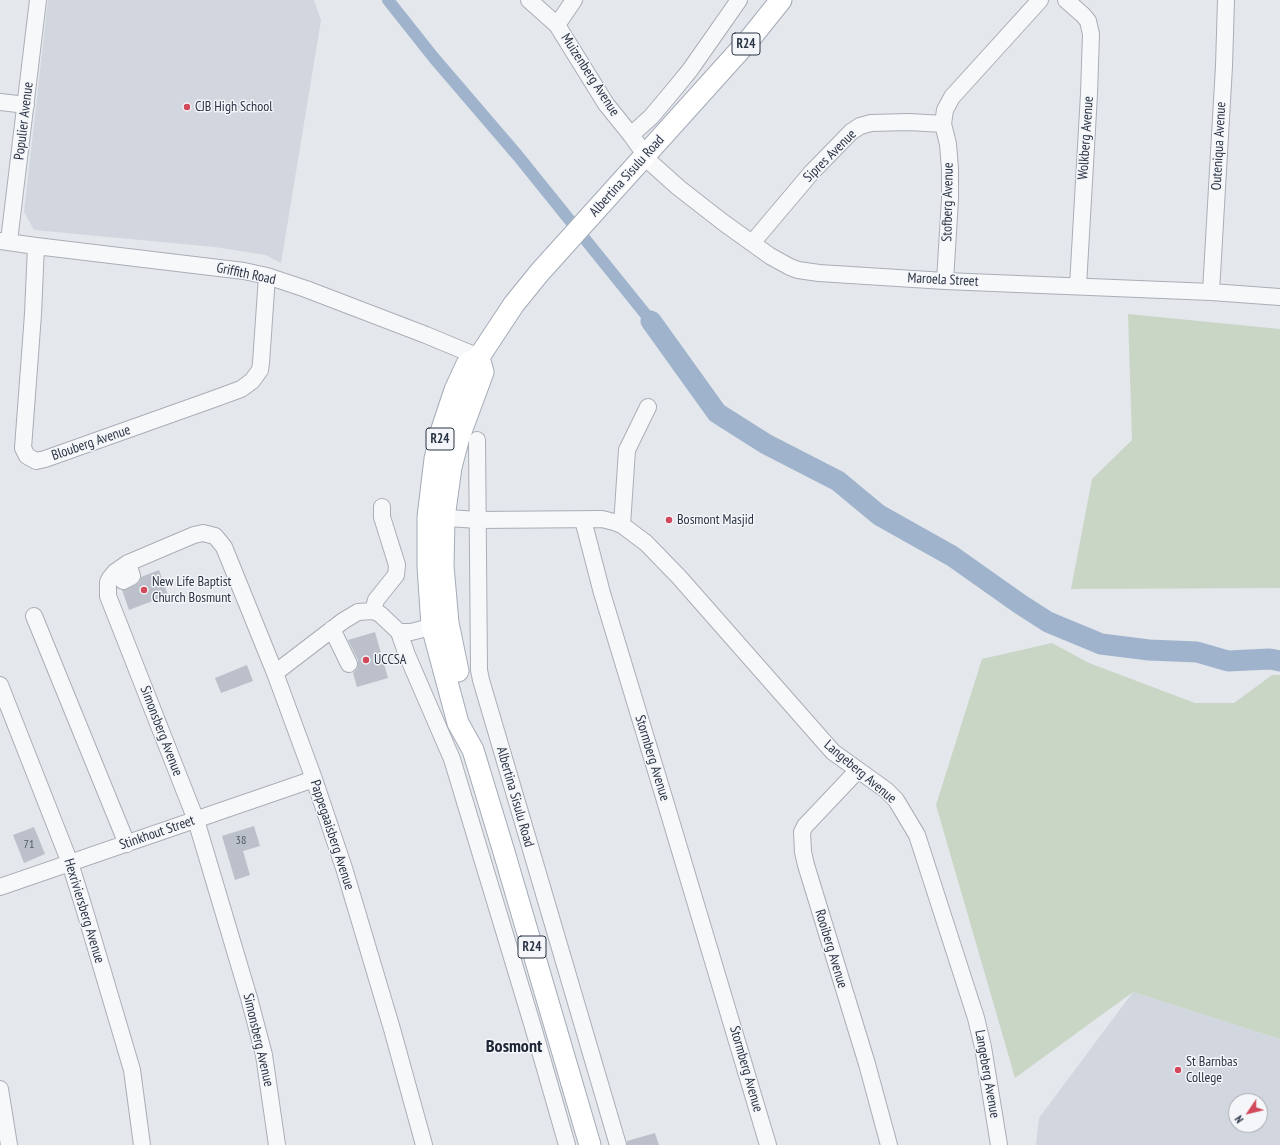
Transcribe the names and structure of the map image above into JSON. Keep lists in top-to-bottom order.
{
  "streets": {
    "main road": ["R24", "Albertina Sisulu Road"],
    "street": [
      "Muizenberg Avenue",
      "Populier Avenue",
      "Wolkberg Avenue",
      "Outeniqua Avenue",
      "Sipres Avenue",
      "Stofberg Avenue",
      "Griffith Road",
      "Maroela Street",
      "Blouberg Avenue",
      "Simonsberg Avenue",
      "Stormberg Avenue",
      "Langeberg Avenue",
      "Stinkhout Street",
      "Pappegaaisberg Avenue",
      "Hexriviersberg Avenue",
      "Rooiberg Avenue"
    ]
  },
  "crossings": [
    ["Muizenberg Avenue", "Albertina Sisulu Road"],
    ["Muizenberg Avenue", "Maroela Street"],
    ["Populier Avenue", "Griffith Road"],
    ["Wolkberg Avenue", "Maroela Street"],
    ["Outeniqua Avenue", "Maroela Street"],
    ["Sipres Avenue", "Stofberg Avenue"],
    ["Sipres Avenue", "Maroela Street"],
    ["Albertina Sisulu Road", "Griffith Road"],
    ["Albertina Sisulu Road", "Maroela Street"],
    ["Stofberg Avenue", "Maroela Street"],
    ["Griffith Road", "Blouberg Avenue"],
    ["Simonsberg Avenue", "Stinkhout Street"],
    ["Simonsberg Avenue", "Pappegaaisberg Avenue"],
    ["Stormberg Avenue", "Langeberg Avenue"],
    ["Langeberg Avenue", "Rooiberg Avenue"],
    ["Stinkhout Street", "Pappegaaisberg Avenue"],
    ["Stinkhout Street", "Hexriviersberg Avenue"]
  ],
  "districts": ["Bosmont"],
  "places": [
    "CJB High School",
    "Bosmont Masjid",
    "New Life Baptist Church Bosmunt",
    "UCCSA",
    "St Barnbas College"
  ],
  "house_numbers": ["38", "71"],
  "north": "bottom left"
}
